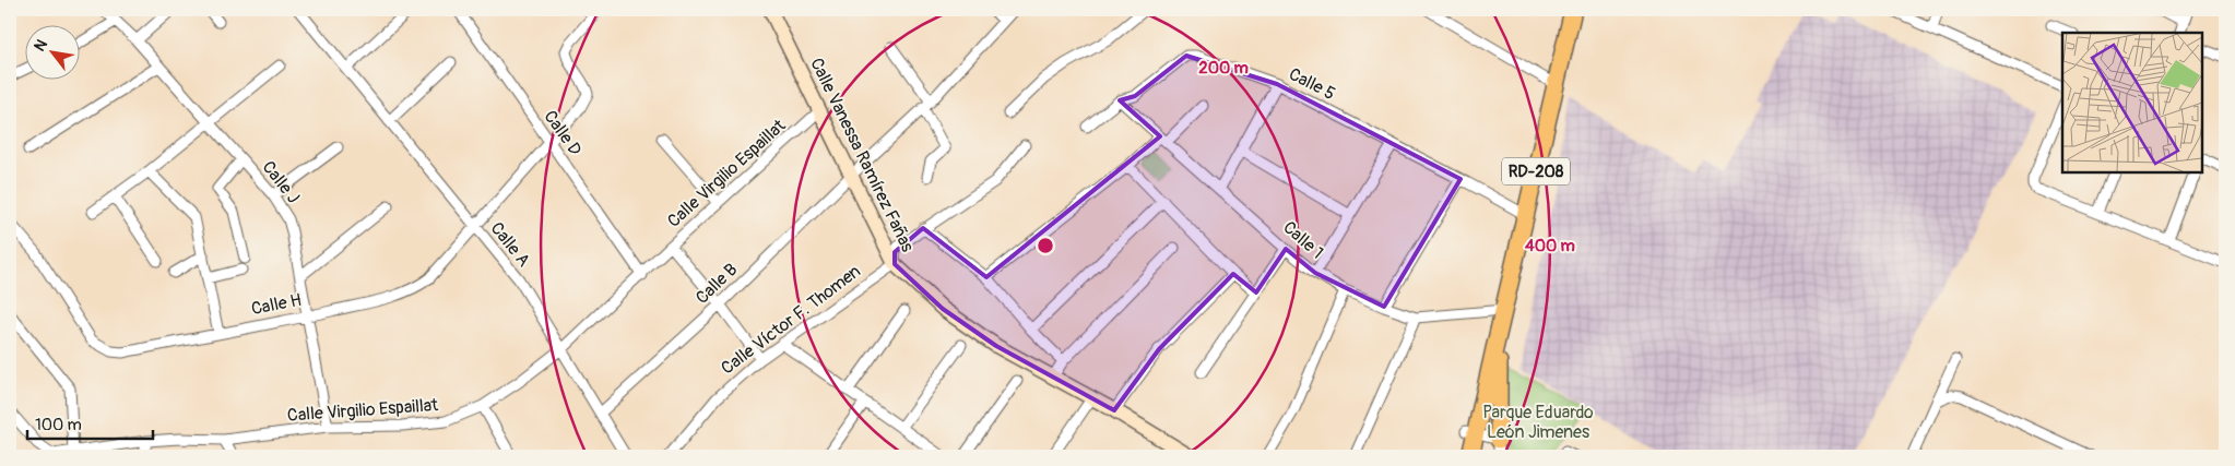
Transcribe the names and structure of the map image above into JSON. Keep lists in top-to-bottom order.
{
  "streets": {
    "main road": ["RD-208"],
    "street": [
      "Calle 5",
      "Calle D",
      "Calle Vanessa Ramírez Fañas",
      "Calle Virgilio Espaillat",
      "Calle J",
      "Calle 1",
      "Calle A",
      "Calle B",
      "Calle H",
      "Calle Víctor F. Thomen"
    ]
  },
  "crossings": [
    ["Calle 5", "RD-208"],
    ["Calle 5", "Calle 1"],
    ["Calle D", "Calle Virgilio Espaillat"],
    ["Calle D", "Calle H"],
    ["Calle Vanessa Ramírez Fañas", "Calle Virgilio Espaillat"],
    ["Calle Vanessa Ramírez Fañas", "Calle B"],
    ["Calle Vanessa Ramírez Fañas", "Calle Víctor F. Thomen"],
    ["RD-208", "Calle 1"],
    ["Calle Virgilio Espaillat", "Calle J"],
    ["Calle Virgilio Espaillat", "Calle A"],
    ["Calle J", "Calle H"],
    ["Calle A", "Calle B"],
    ["Calle A", "Calle H"]
  ],
  "parks": ["Parque Eduardo León Jimenes"],
  "scale_bar": "100 m",
  "north": "top left",
  "rings": ["200 m", "400 m"]
}
